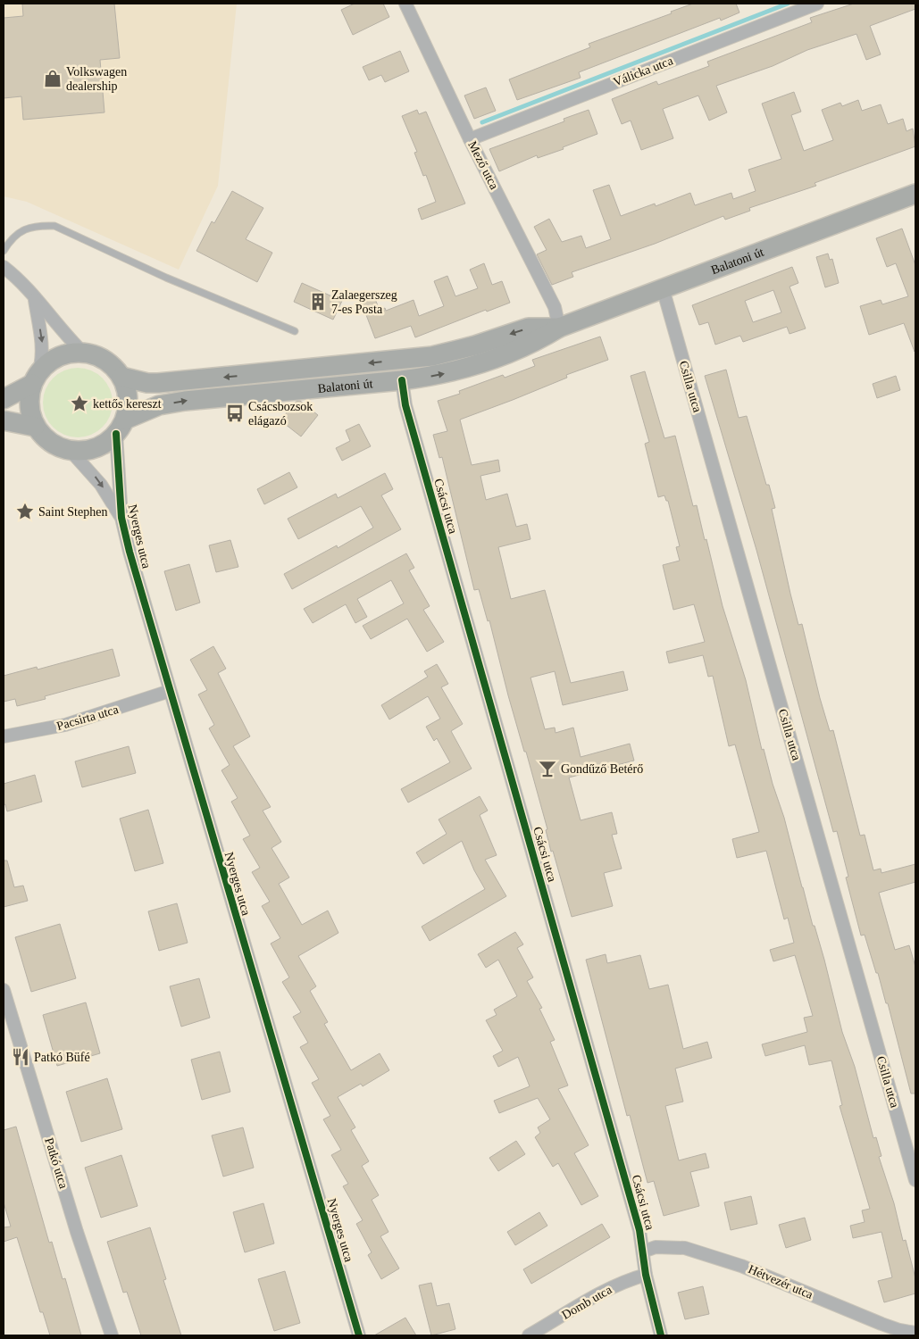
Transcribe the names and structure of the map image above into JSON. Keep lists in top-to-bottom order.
{
  "streets": {
    "main road": ["Balatoni út"],
    "street": [
      "Válicka utca",
      "Mező utca",
      "Csilla utca",
      "Csácsi utca",
      "Nyerges utca",
      "Pacsirta utca",
      "Patkó utca",
      "Hétvezér utca",
      "Domb utca"
    ]
  },
  "crossings": [
    ["Válicka utca", "Mező utca"],
    ["Mező utca", "Balatoni út"],
    ["Balatoni út", "Csilla utca"],
    ["Balatoni út", "Csácsi utca"],
    ["Balatoni út", "Nyerges utca"],
    ["Csácsi utca", "Hétvezér utca"],
    ["Csácsi utca", "Domb utca"],
    ["Nyerges utca", "Pacsirta utca"]
  ],
  "places": {
    "shop": ["Volkswagen dealership"],
    "building": ["Zalaegerszeg 7-es Posta"],
    "place": ["kettős kereszt", "Saint Stephen"],
    "bus stop": ["Csácsbozsok elágazó"],
    "bar": ["Gondűző Betérő"],
    "restaurant": ["Patkó Büfé"]
  }
}
